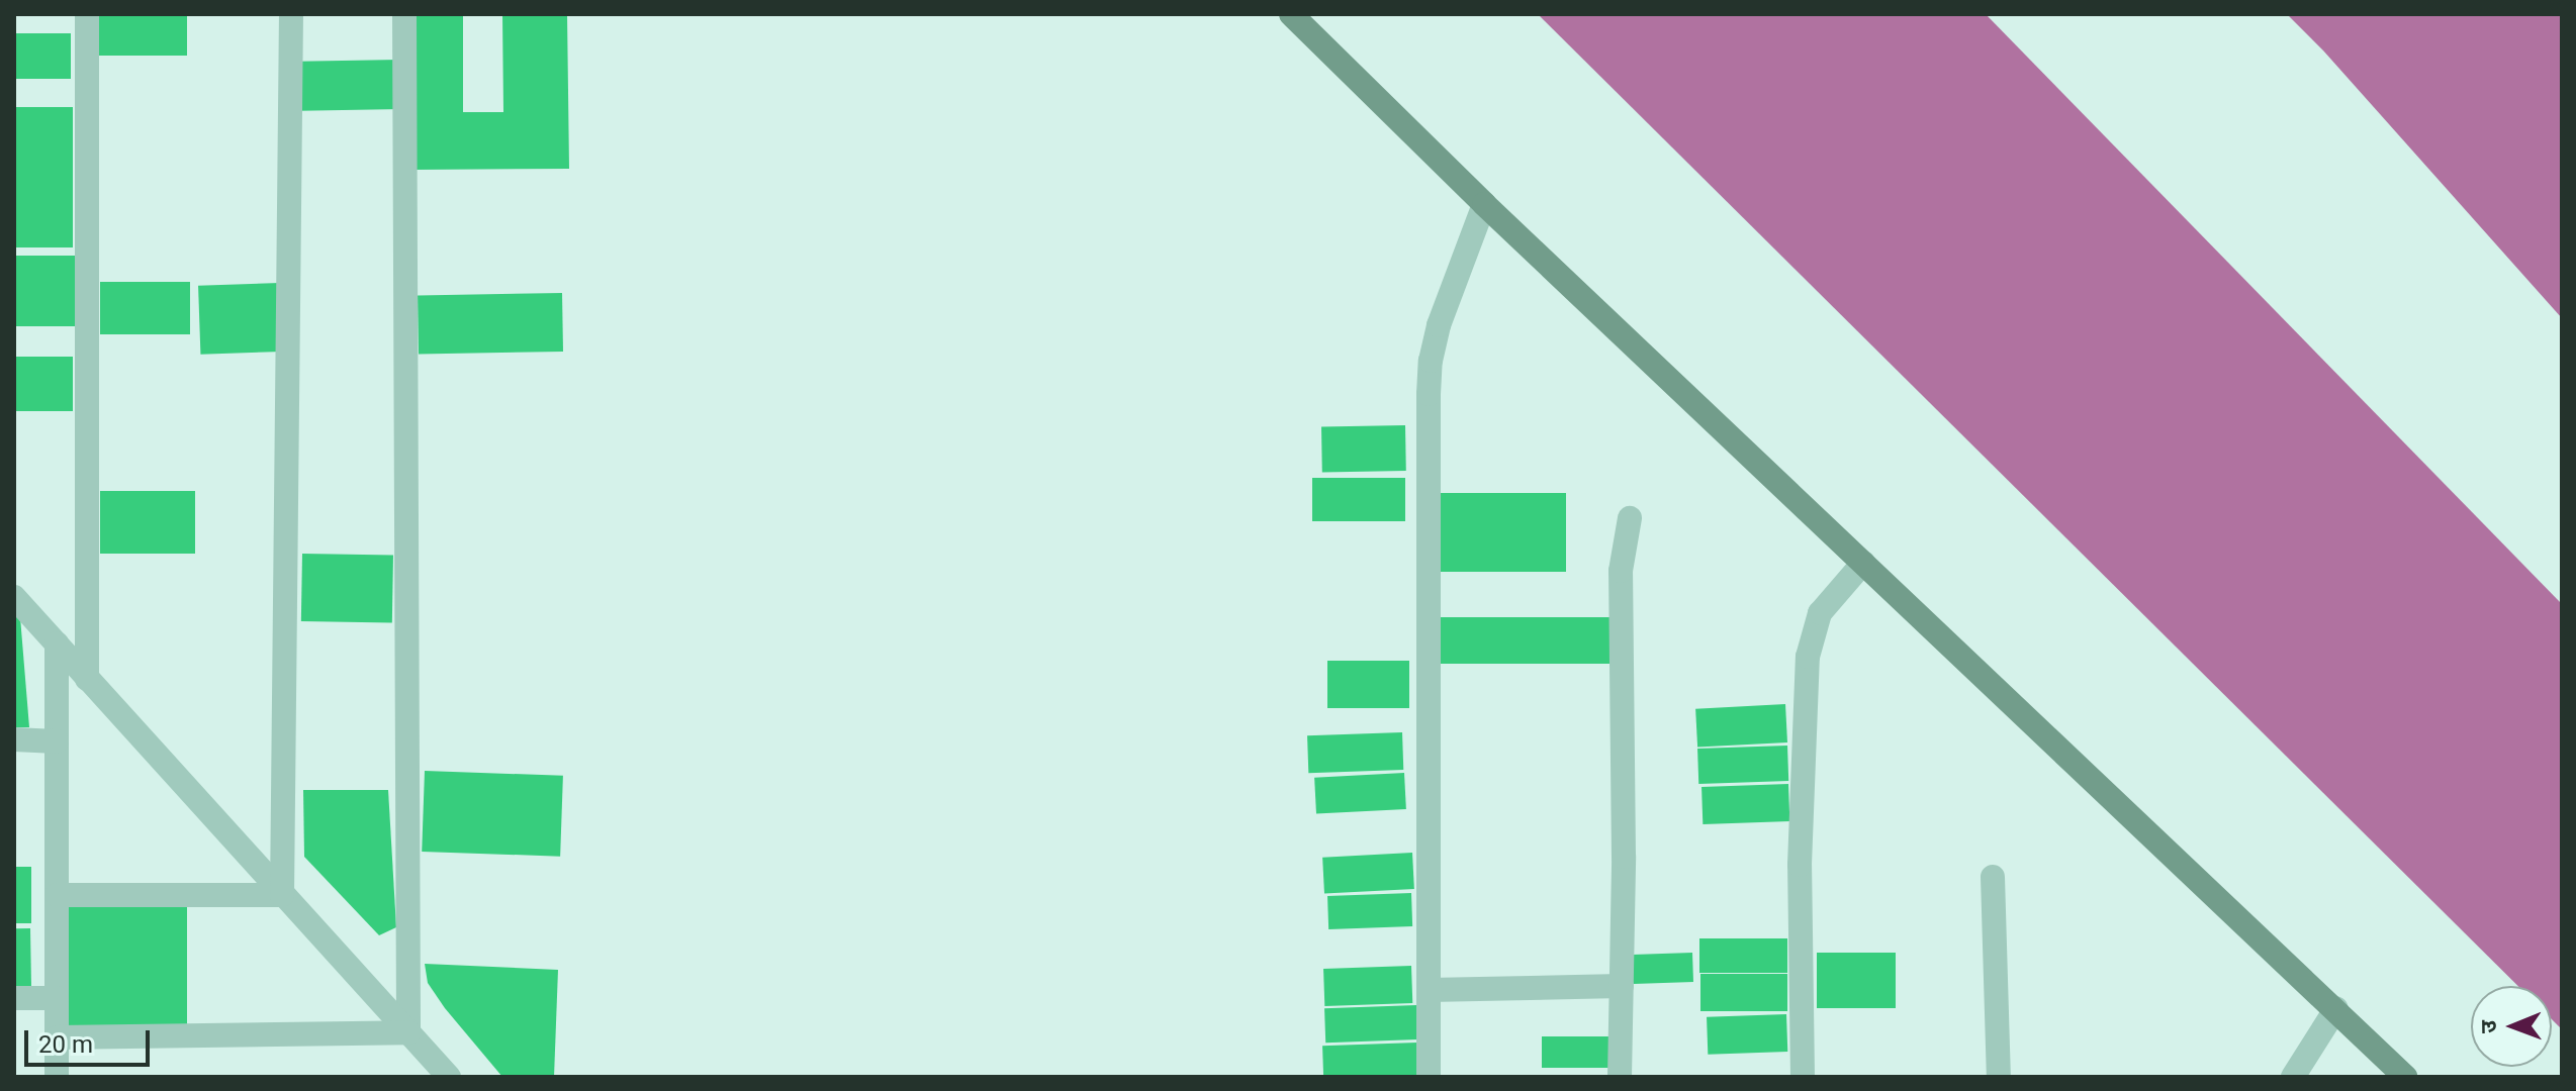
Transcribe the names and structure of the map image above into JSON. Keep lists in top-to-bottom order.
{
  "scale_bar": "20 m",
  "north": "left"
}
